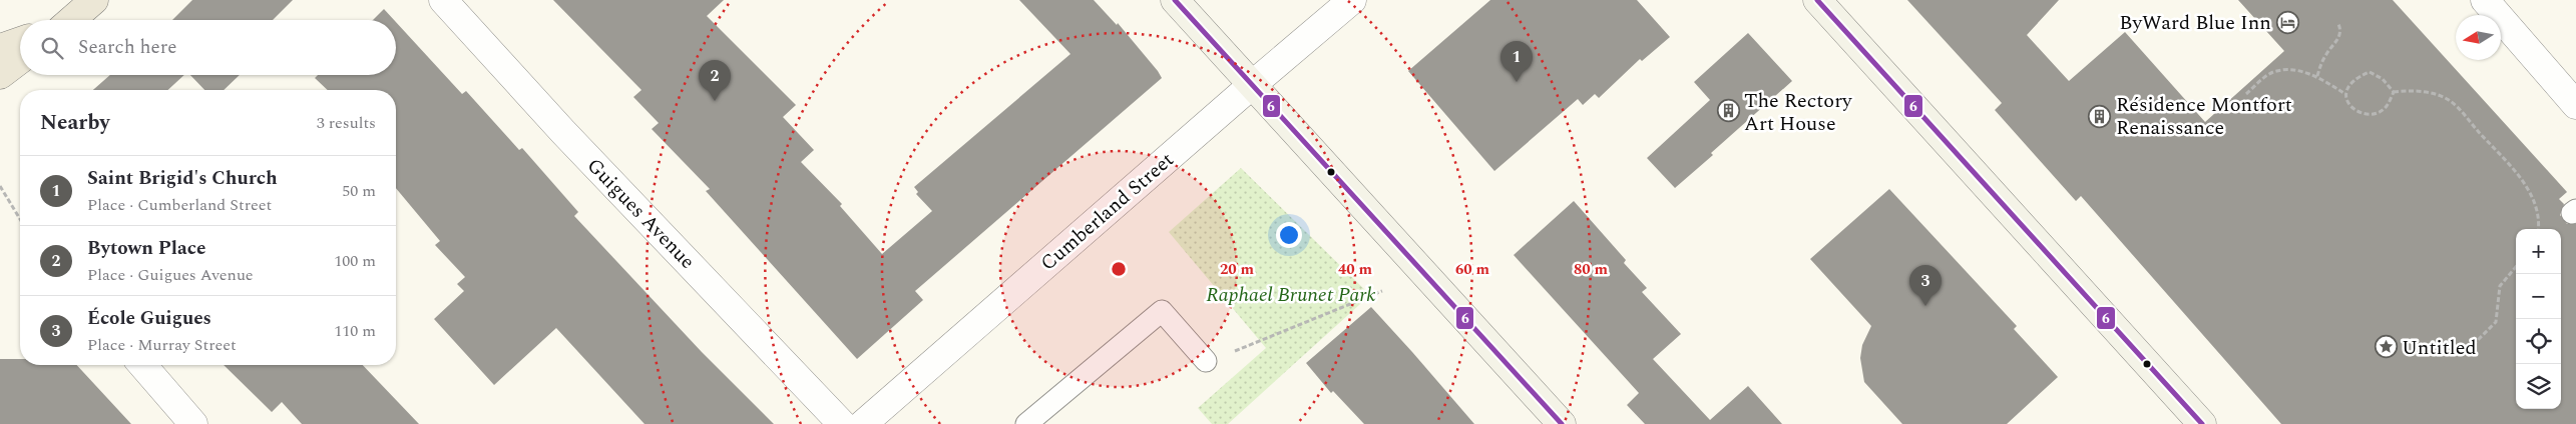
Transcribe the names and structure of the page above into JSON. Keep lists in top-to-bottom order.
{
  "streets": {
    "street": ["Cumberland Street", "Guigues Avenue"]
  },
  "parks": ["Raphael Brunet Park"],
  "places": {
    "hotel": ["ByWard Blue Inn"],
    "building": ["The Rectory Art House", "Résidence Montfort Renaissance"],
    "place": ["Untitled"]
  },
  "lines": ["transit line 6"],
  "north": "left",
  "page": {
    "search": "Search here",
    "pins": ["1", "2", "3"],
    "heading": ["Nearby", "3 results"],
    "list": [
      {
        "mark": "1",
        "name": "Saint Brigid's Church",
        "note": "Place · Cumberland Street",
        "value": "50 m"
      },
      {
        "mark": "2",
        "name": "Bytown Place",
        "note": "Place · Guigues Avenue",
        "value": "100 m"
      },
      {
        "mark": "3",
        "name": "École Guigues",
        "note": "Place · Murray Street",
        "value": "110 m"
      }
    ],
    "map_buttons": ["+", "−"]
  },
  "rings": [
    "20 m",
    "40 m",
    "60 m",
    "80 m"
  ]
}
